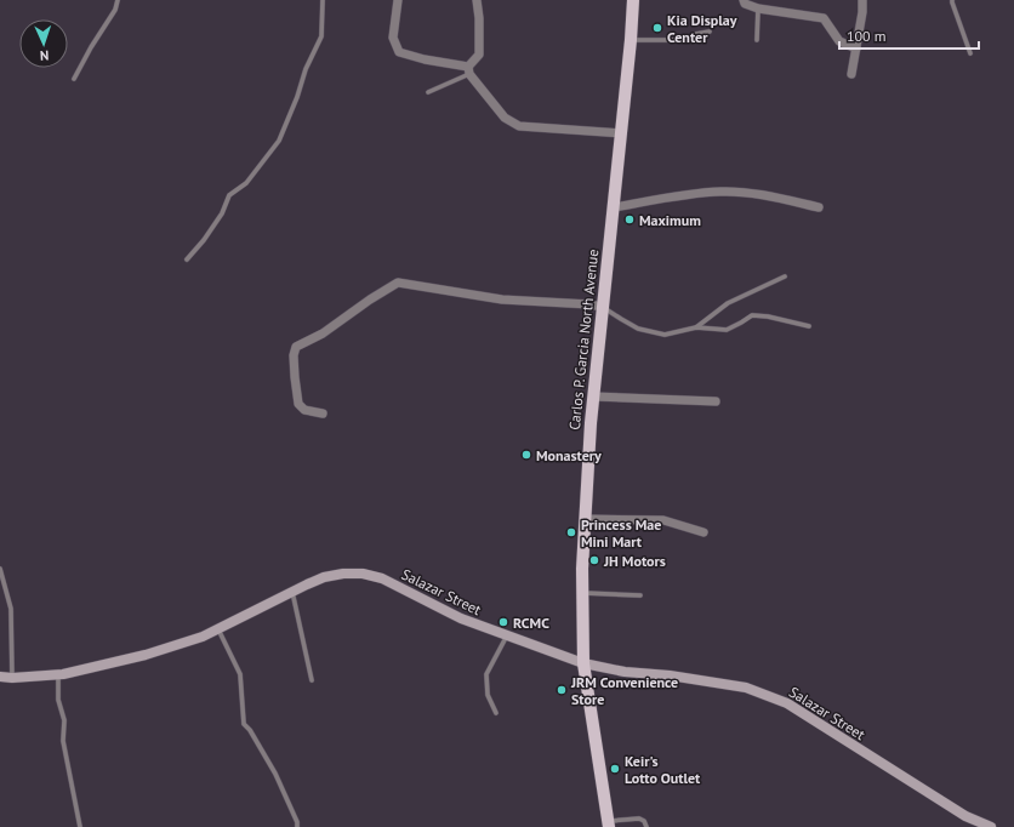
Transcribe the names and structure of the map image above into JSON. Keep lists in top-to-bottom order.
{
  "streets": {
    "main road": ["Carlos P. Garcia North Avenue"],
    "street": ["Salazar Street"]
  },
  "crossings": [
    ["Carlos P. Garcia North Avenue", "Salazar Street"]
  ],
  "places": [
    "Kia Display Center",
    "Maximum",
    "Monastery",
    "Princess Mae Mini Mart",
    "JH Motors",
    "RCMC",
    "JRM Convenience Store",
    "Keir's Lotto Outlet"
  ],
  "scale_bar": "100 m",
  "north": "bottom"
}
